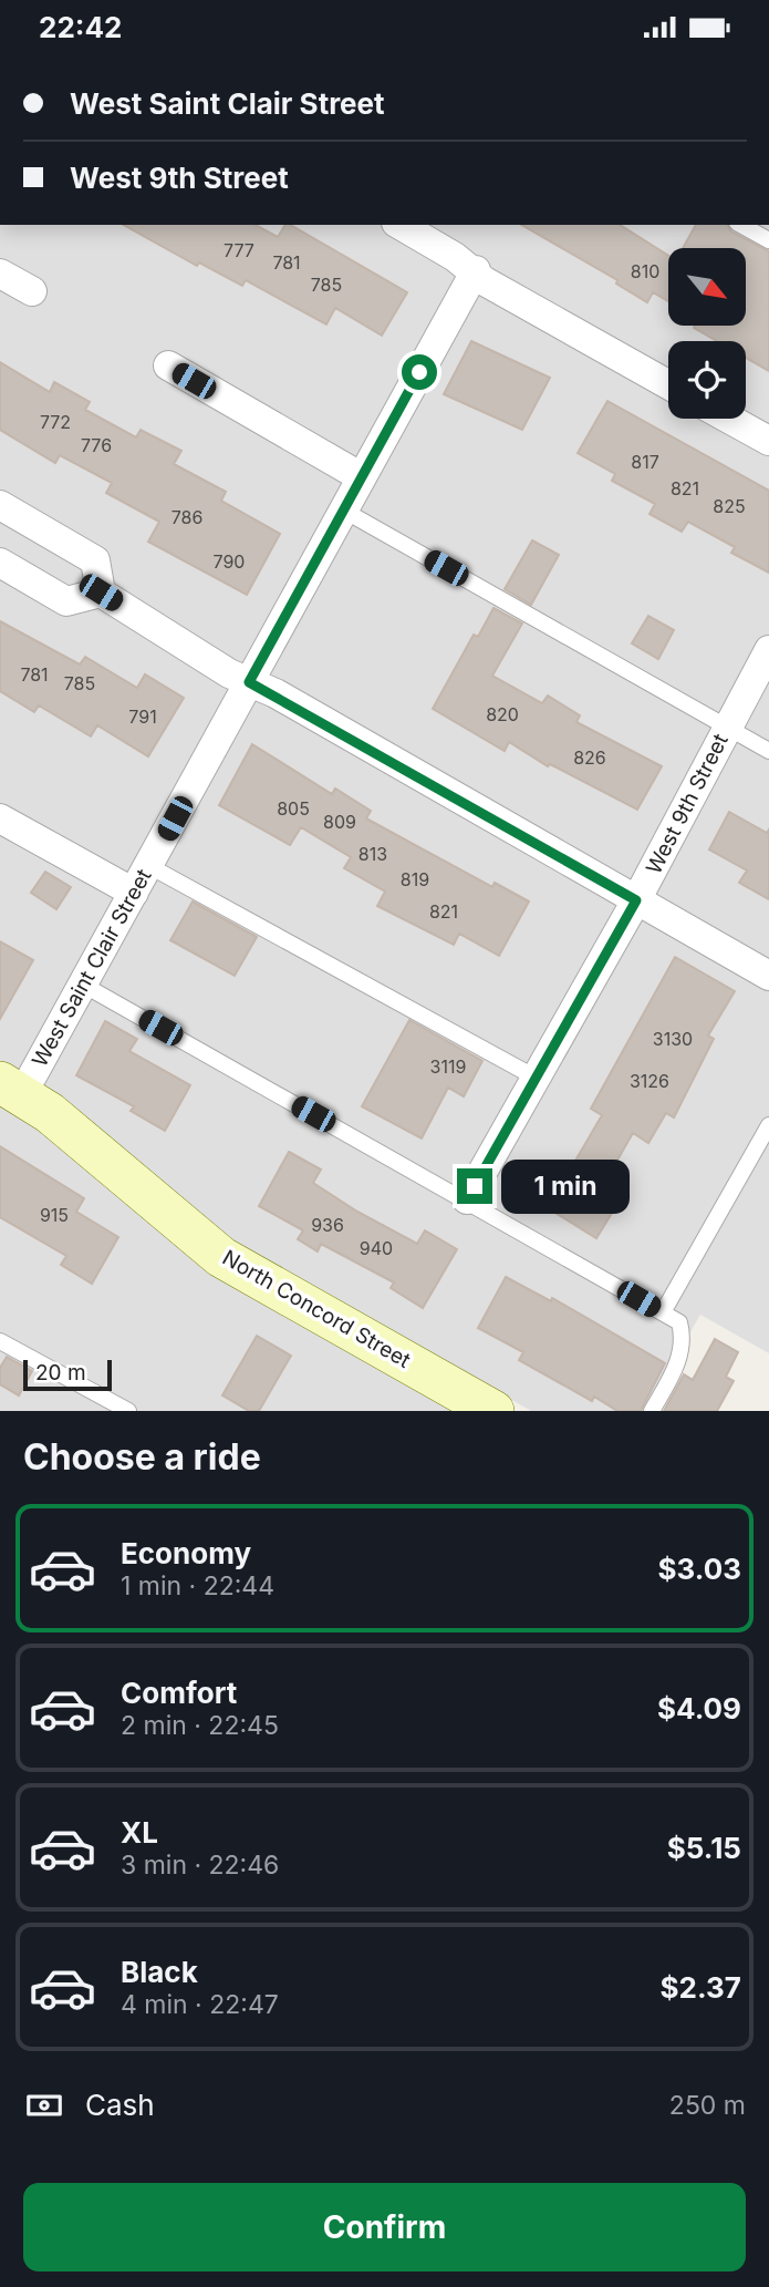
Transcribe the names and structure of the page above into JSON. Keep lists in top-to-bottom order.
{
  "streets": {
    "main road": ["North Concord Street"],
    "street": ["West 9th Street", "West Saint Clair Street"]
  },
  "crossings": [
    ["West Saint Clair Street", "North Concord Street"]
  ],
  "house_numbers": [
    "777",
    "781",
    "810",
    "785",
    "772",
    "776",
    "817",
    "821",
    "825",
    "786",
    "790",
    "781",
    "785",
    "820",
    "791",
    "826",
    "805",
    "809",
    "813",
    "819",
    "821",
    "3130",
    "3119",
    "3126",
    "915",
    "936",
    "940"
  ],
  "scale_bar": "20 m",
  "north": "bottom right",
  "page": {
    "status": "22:42",
    "banner": ["West Saint Clair Street", "West 9th Street"],
    "bubble": "1 min",
    "scale": "20 m",
    "heading": "Choose a ride",
    "list": [
      {
        "name": "Economy",
        "note": "1 min · 22:44",
        "value": "$3.03"
      },
      {
        "name": "Comfort",
        "note": "2 min · 22:45",
        "value": "$4.09"
      },
      {
        "name": "XL",
        "note": "3 min · 22:46",
        "value": "$5.15"
      },
      {
        "name": "Black",
        "note": "4 min · 22:47",
        "value": "$2.37"
      }
    ],
    "pay": ["Cash", "250 m"],
    "buttons": "Confirm"
  }
}
